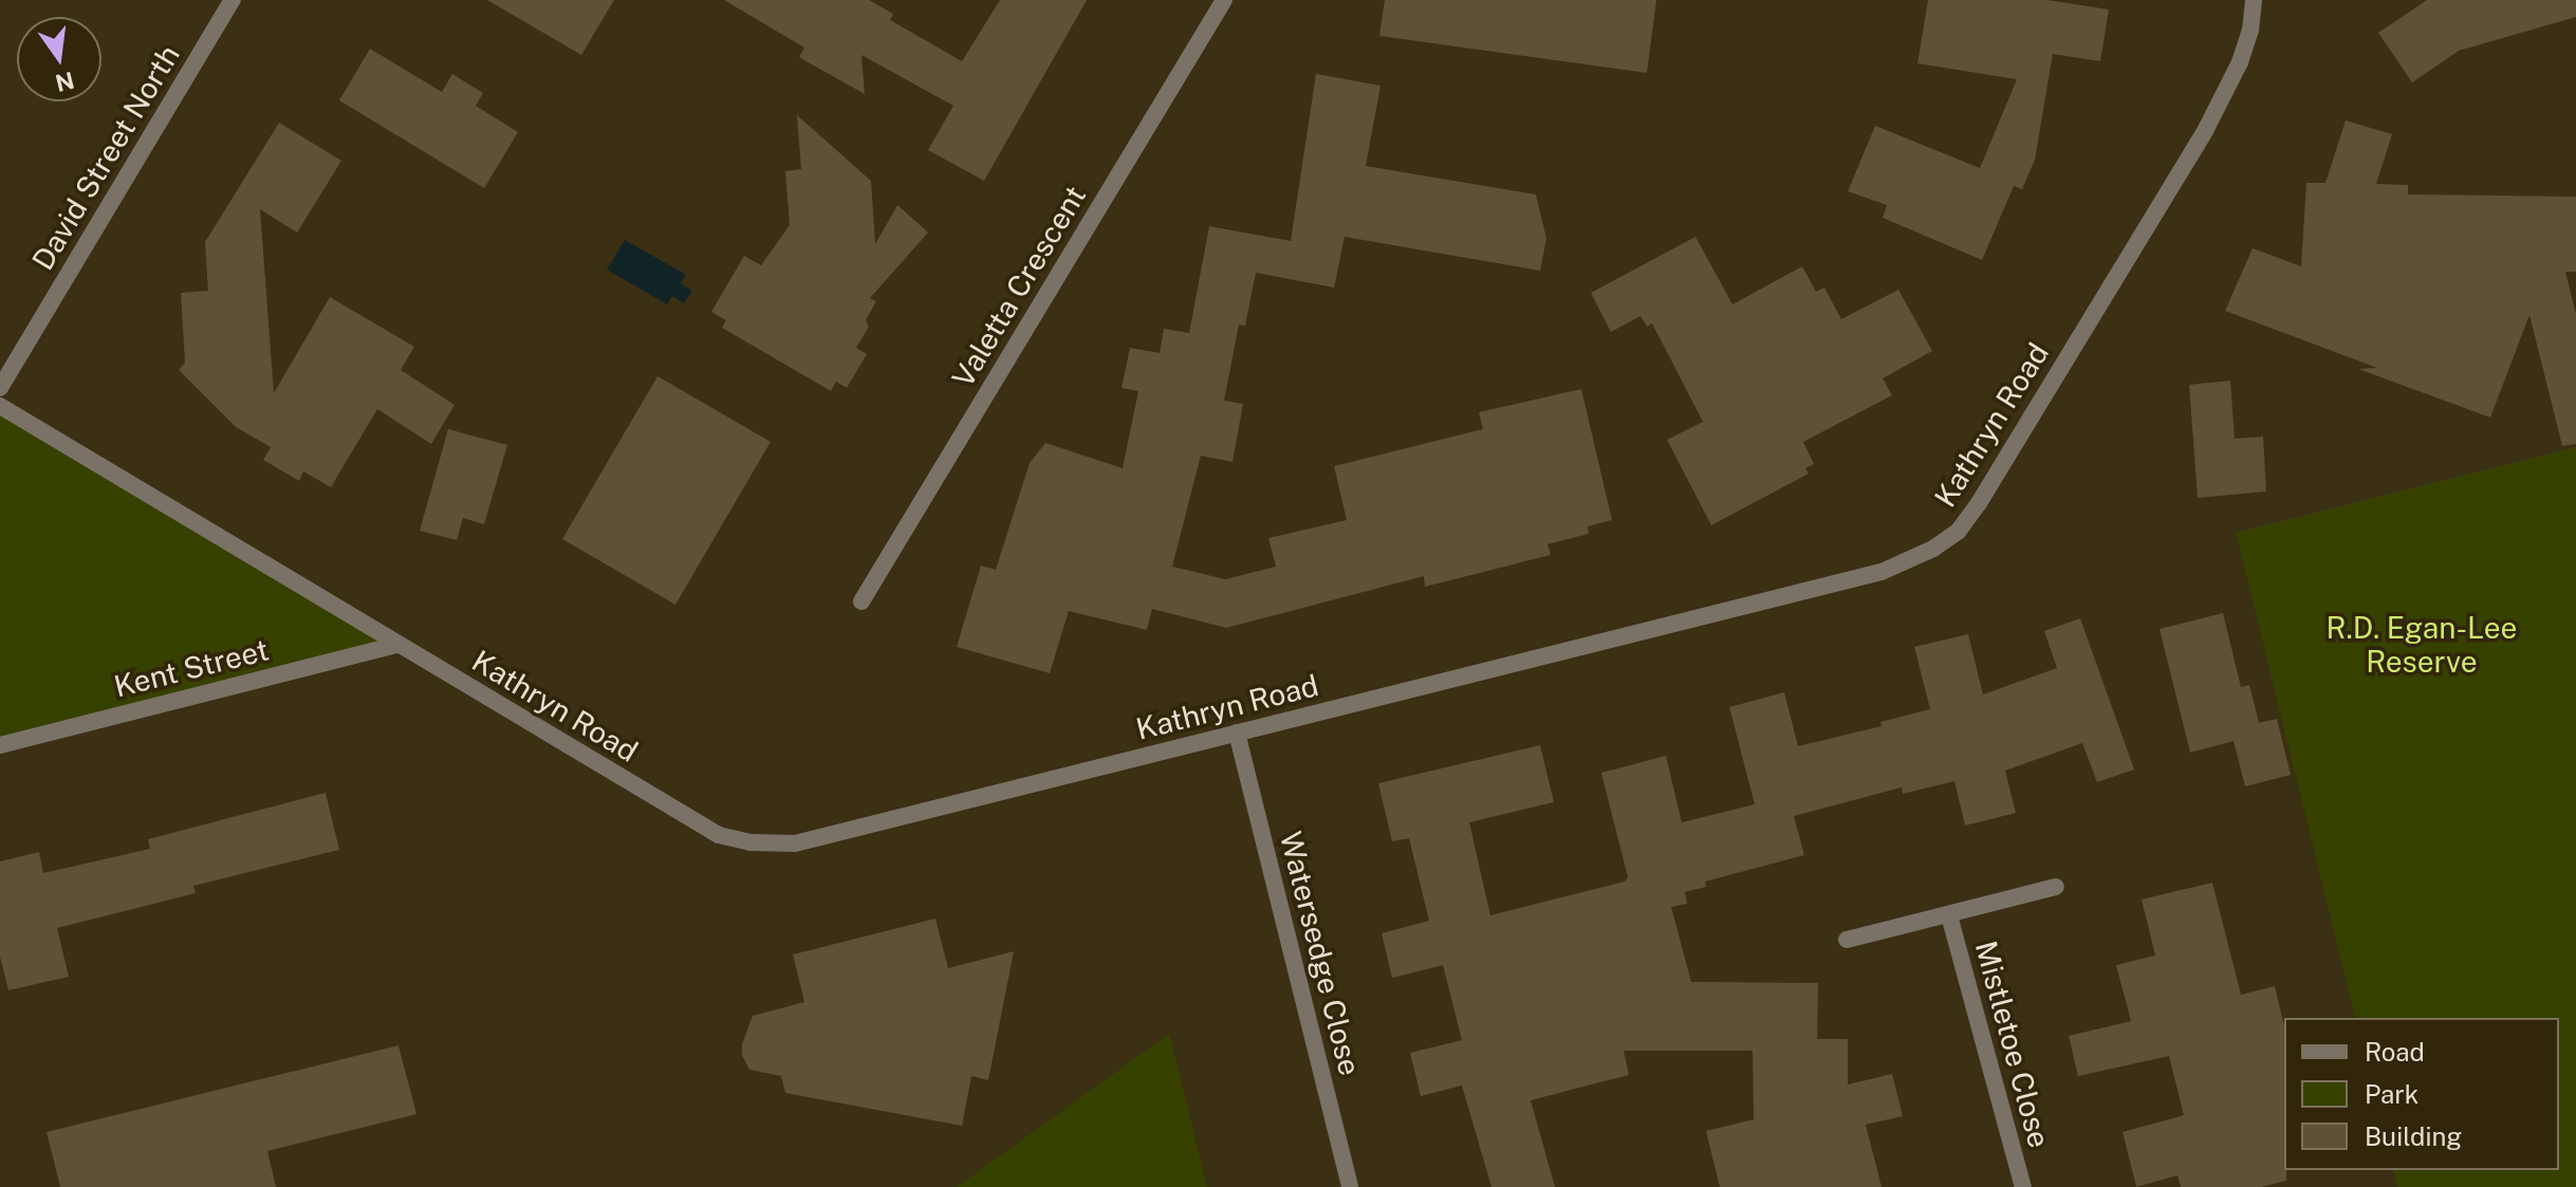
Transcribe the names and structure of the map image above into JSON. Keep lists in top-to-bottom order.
{
  "streets": {
    "street": [
      "David Street North",
      "Valetta Crescent",
      "Kathryn Road",
      "Kent Street",
      "Watersedge Close",
      "Mistletoe Close"
    ]
  },
  "crossings": [
    ["Kathryn Road", "Kent Street"],
    ["Kathryn Road", "Watersedge Close"]
  ],
  "parks": ["R.D. Egan-Lee Reserve"],
  "legend": ["Road", "Park", "Building"],
  "north": "bottom"
}
